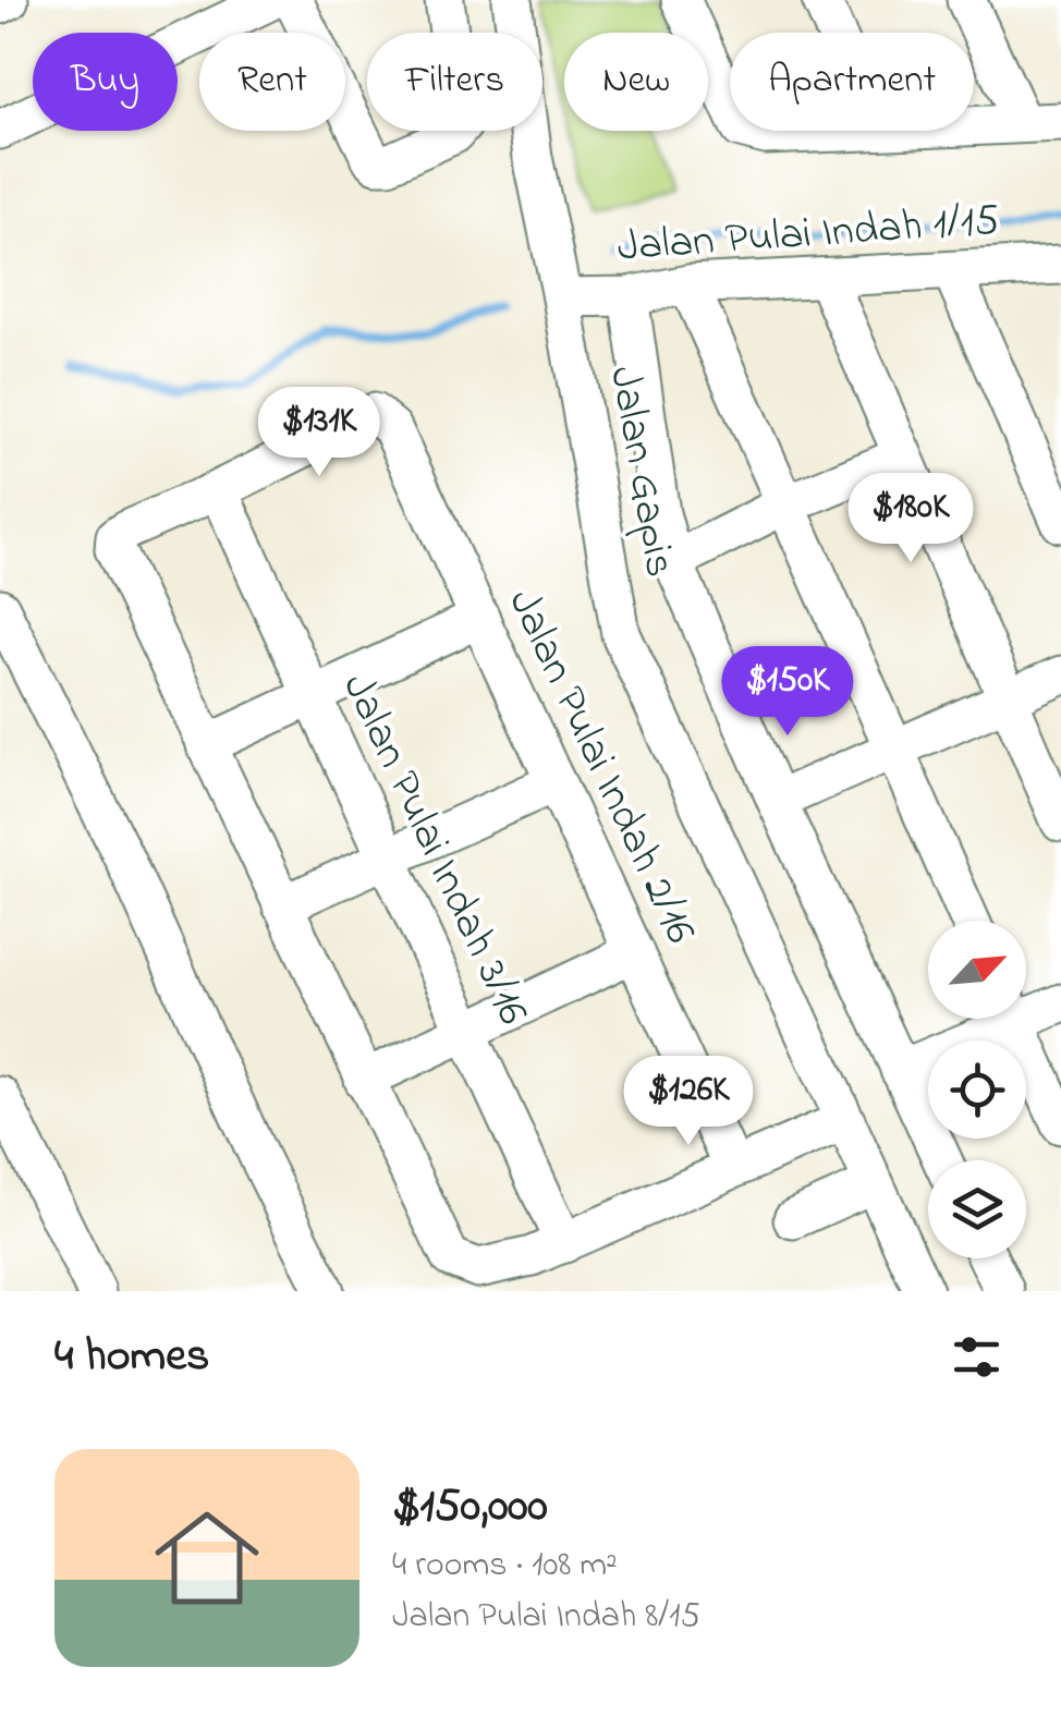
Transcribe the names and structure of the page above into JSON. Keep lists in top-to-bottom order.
{
  "streets": {
    "street": [
      "Jalan Pulai Indah 1/15",
      "Jalan Gapis",
      "Jalan Pulai Indah 2/16",
      "Jalan Pulai Indah 3/16"
    ]
  },
  "crossings": [
    ["Jalan Pulai Indah 1/15", "Jalan Gapis"],
    ["Jalan Pulai Indah 2/16", "Jalan Pulai Indah 3/16"]
  ],
  "north": "top right",
  "page": {
    "chip": [
      "Buy",
      "Rent",
      "Filters",
      "New",
      "Apartment"
    ],
    "price": [
      "$131K",
      "$180K",
      "$150K",
      "$126K"
    ],
    "heading": "4 homes",
    "list": [
      {
        "name": "$150,000",
        "note": "4 rooms · 108 m² · Jalan Pulai Indah 8/15"
      }
    ]
  }
}
